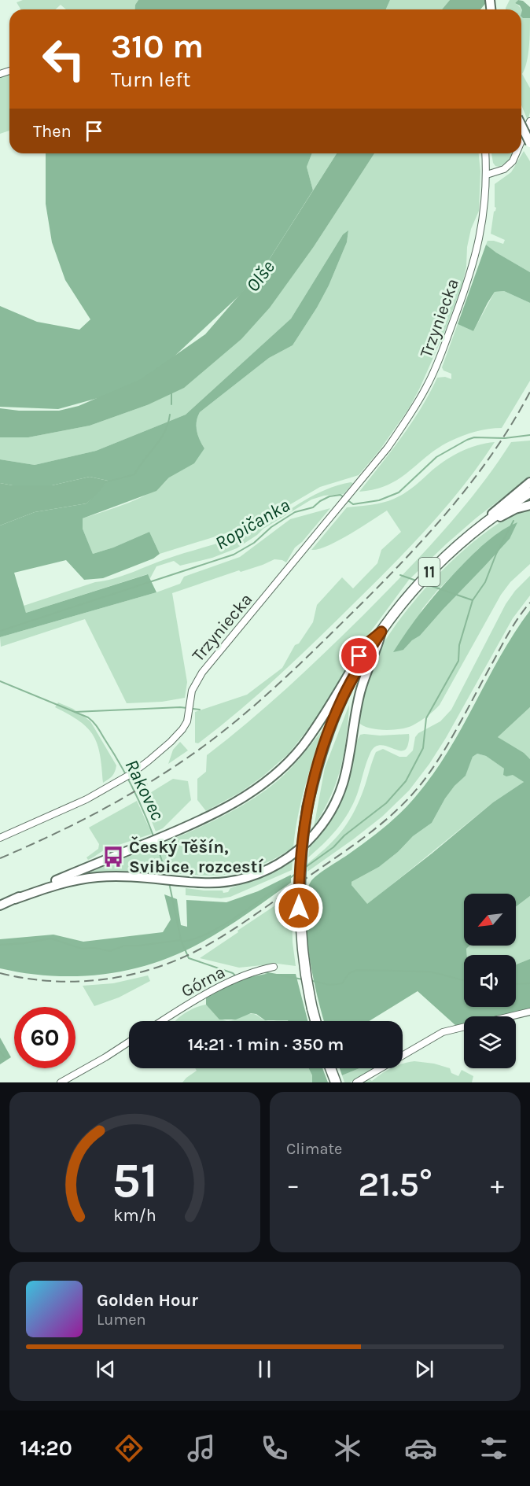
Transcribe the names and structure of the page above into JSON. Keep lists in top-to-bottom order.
{
  "streets": {
    "main road": ["11"],
    "street": ["Trzyniecka", "Górna"]
  },
  "water": ["Olše", "Ropičanka", "Rakovec"],
  "places": {
    "bus stop": ["Český Těšín, Svibice, rozcestí"]
  },
  "north": "bottom left",
  "page": {
    "turn": ["310 m", "Turn left"],
    "then": "Then",
    "limit": "60",
    "trip": "14:21 · 1 min · 350 m",
    "tile": "Climate",
    "heat": ["−", "21.5°", "+"],
    "song": ["Golden Hour", "Lumen"],
    "tabs": "14:20",
    "gauge": ["51", "km/h"]
  }
}
